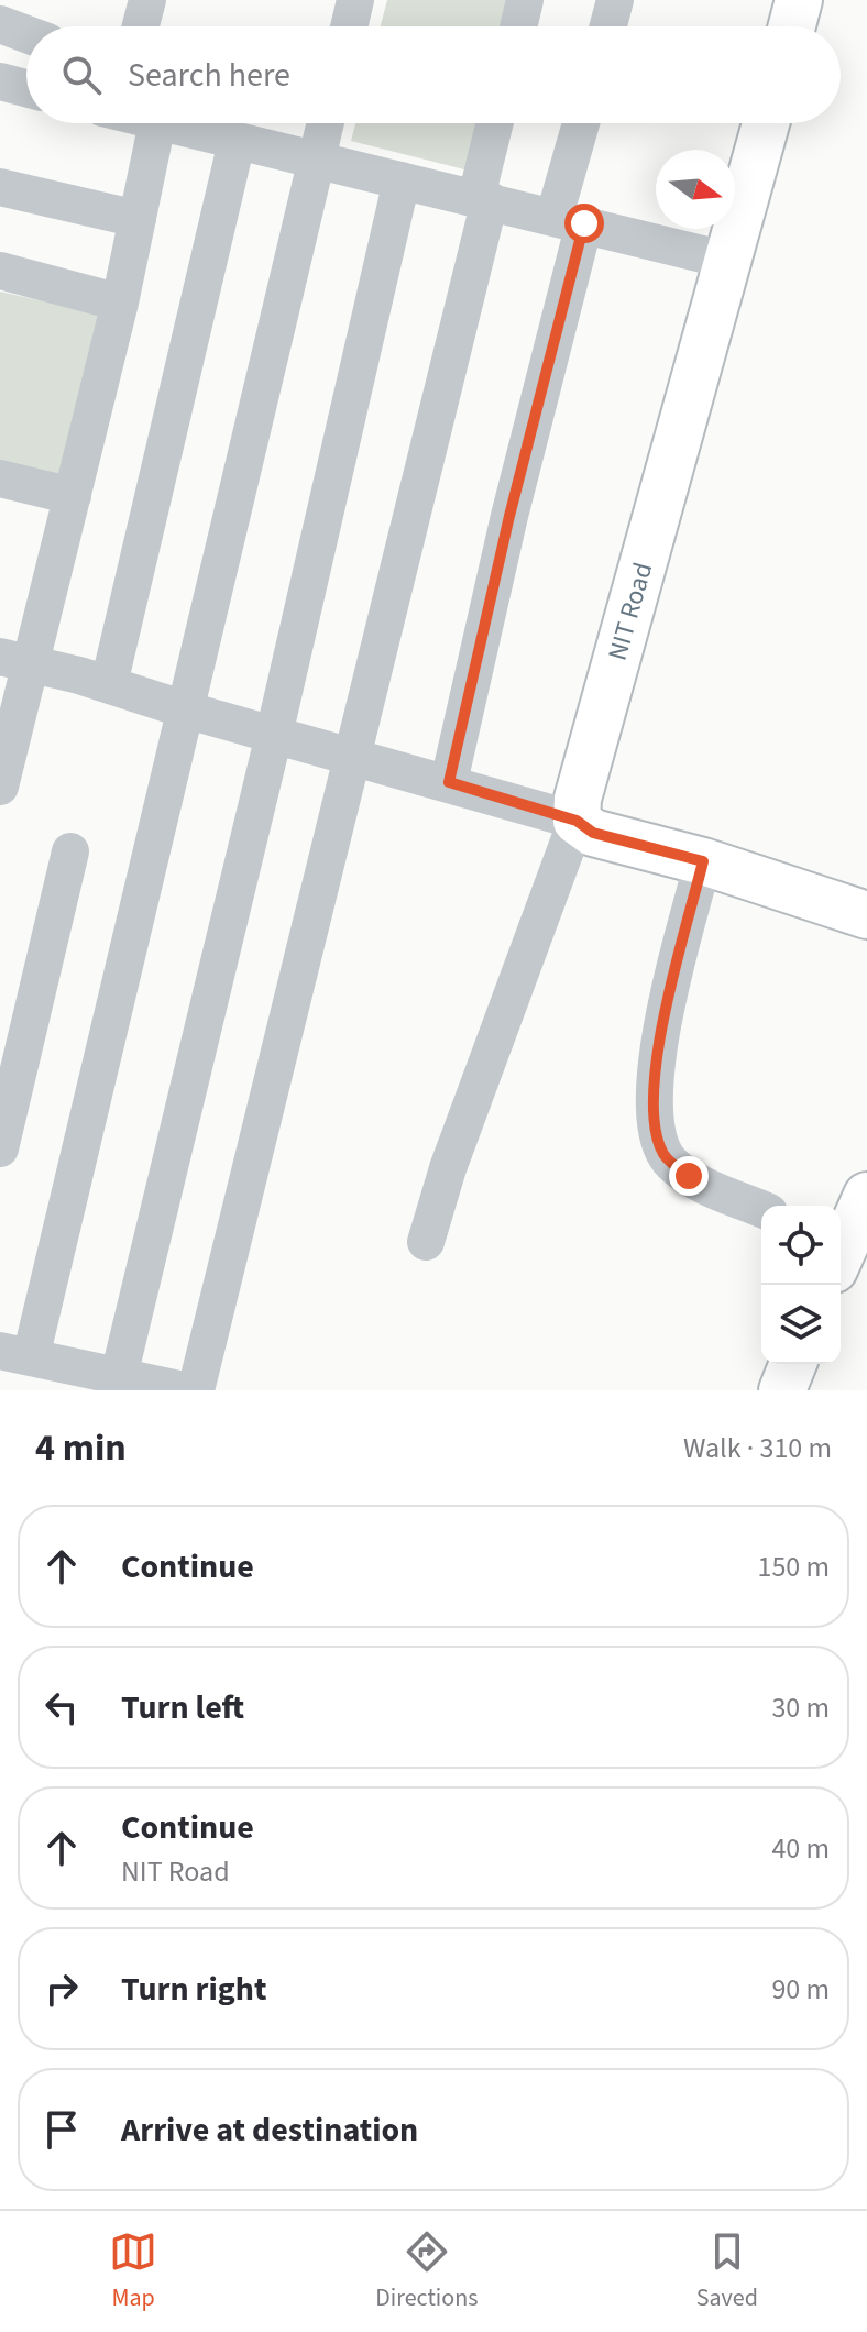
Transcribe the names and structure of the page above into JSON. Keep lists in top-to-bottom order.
{
  "streets": {
    "main road": ["NIT Road"]
  },
  "north": "right",
  "page": {
    "search": "Search here",
    "heading": ["4 min", "Walk · 310 m"],
    "list": [
      ["Continue", "150 m"],
      ["Turn left", "30 m"],
      ["Continue", "NIT Road", "40 m"],
      ["Turn right", "90 m"],
      "Arrive at destination"
    ],
    "nav": ["Map", "Directions", "Saved"]
  }
}
